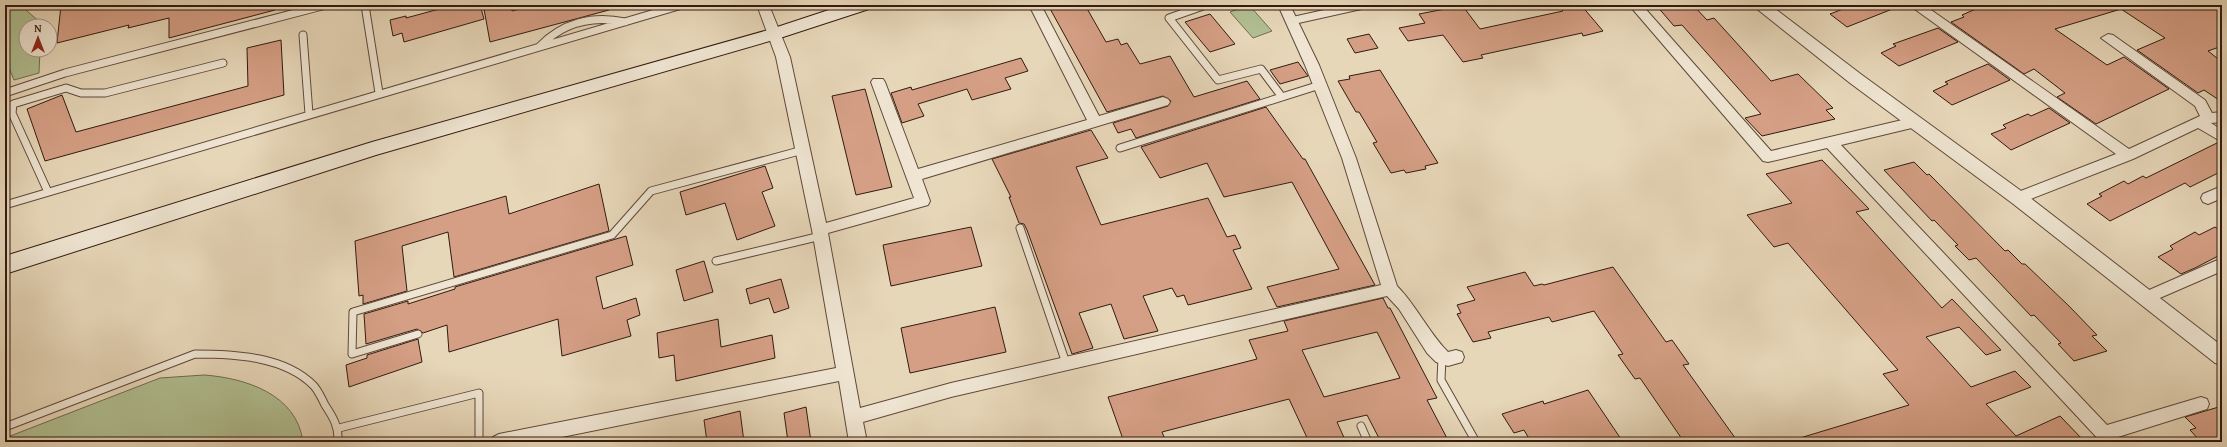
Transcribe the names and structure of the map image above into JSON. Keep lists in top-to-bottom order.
{
  "north": "top"
}
